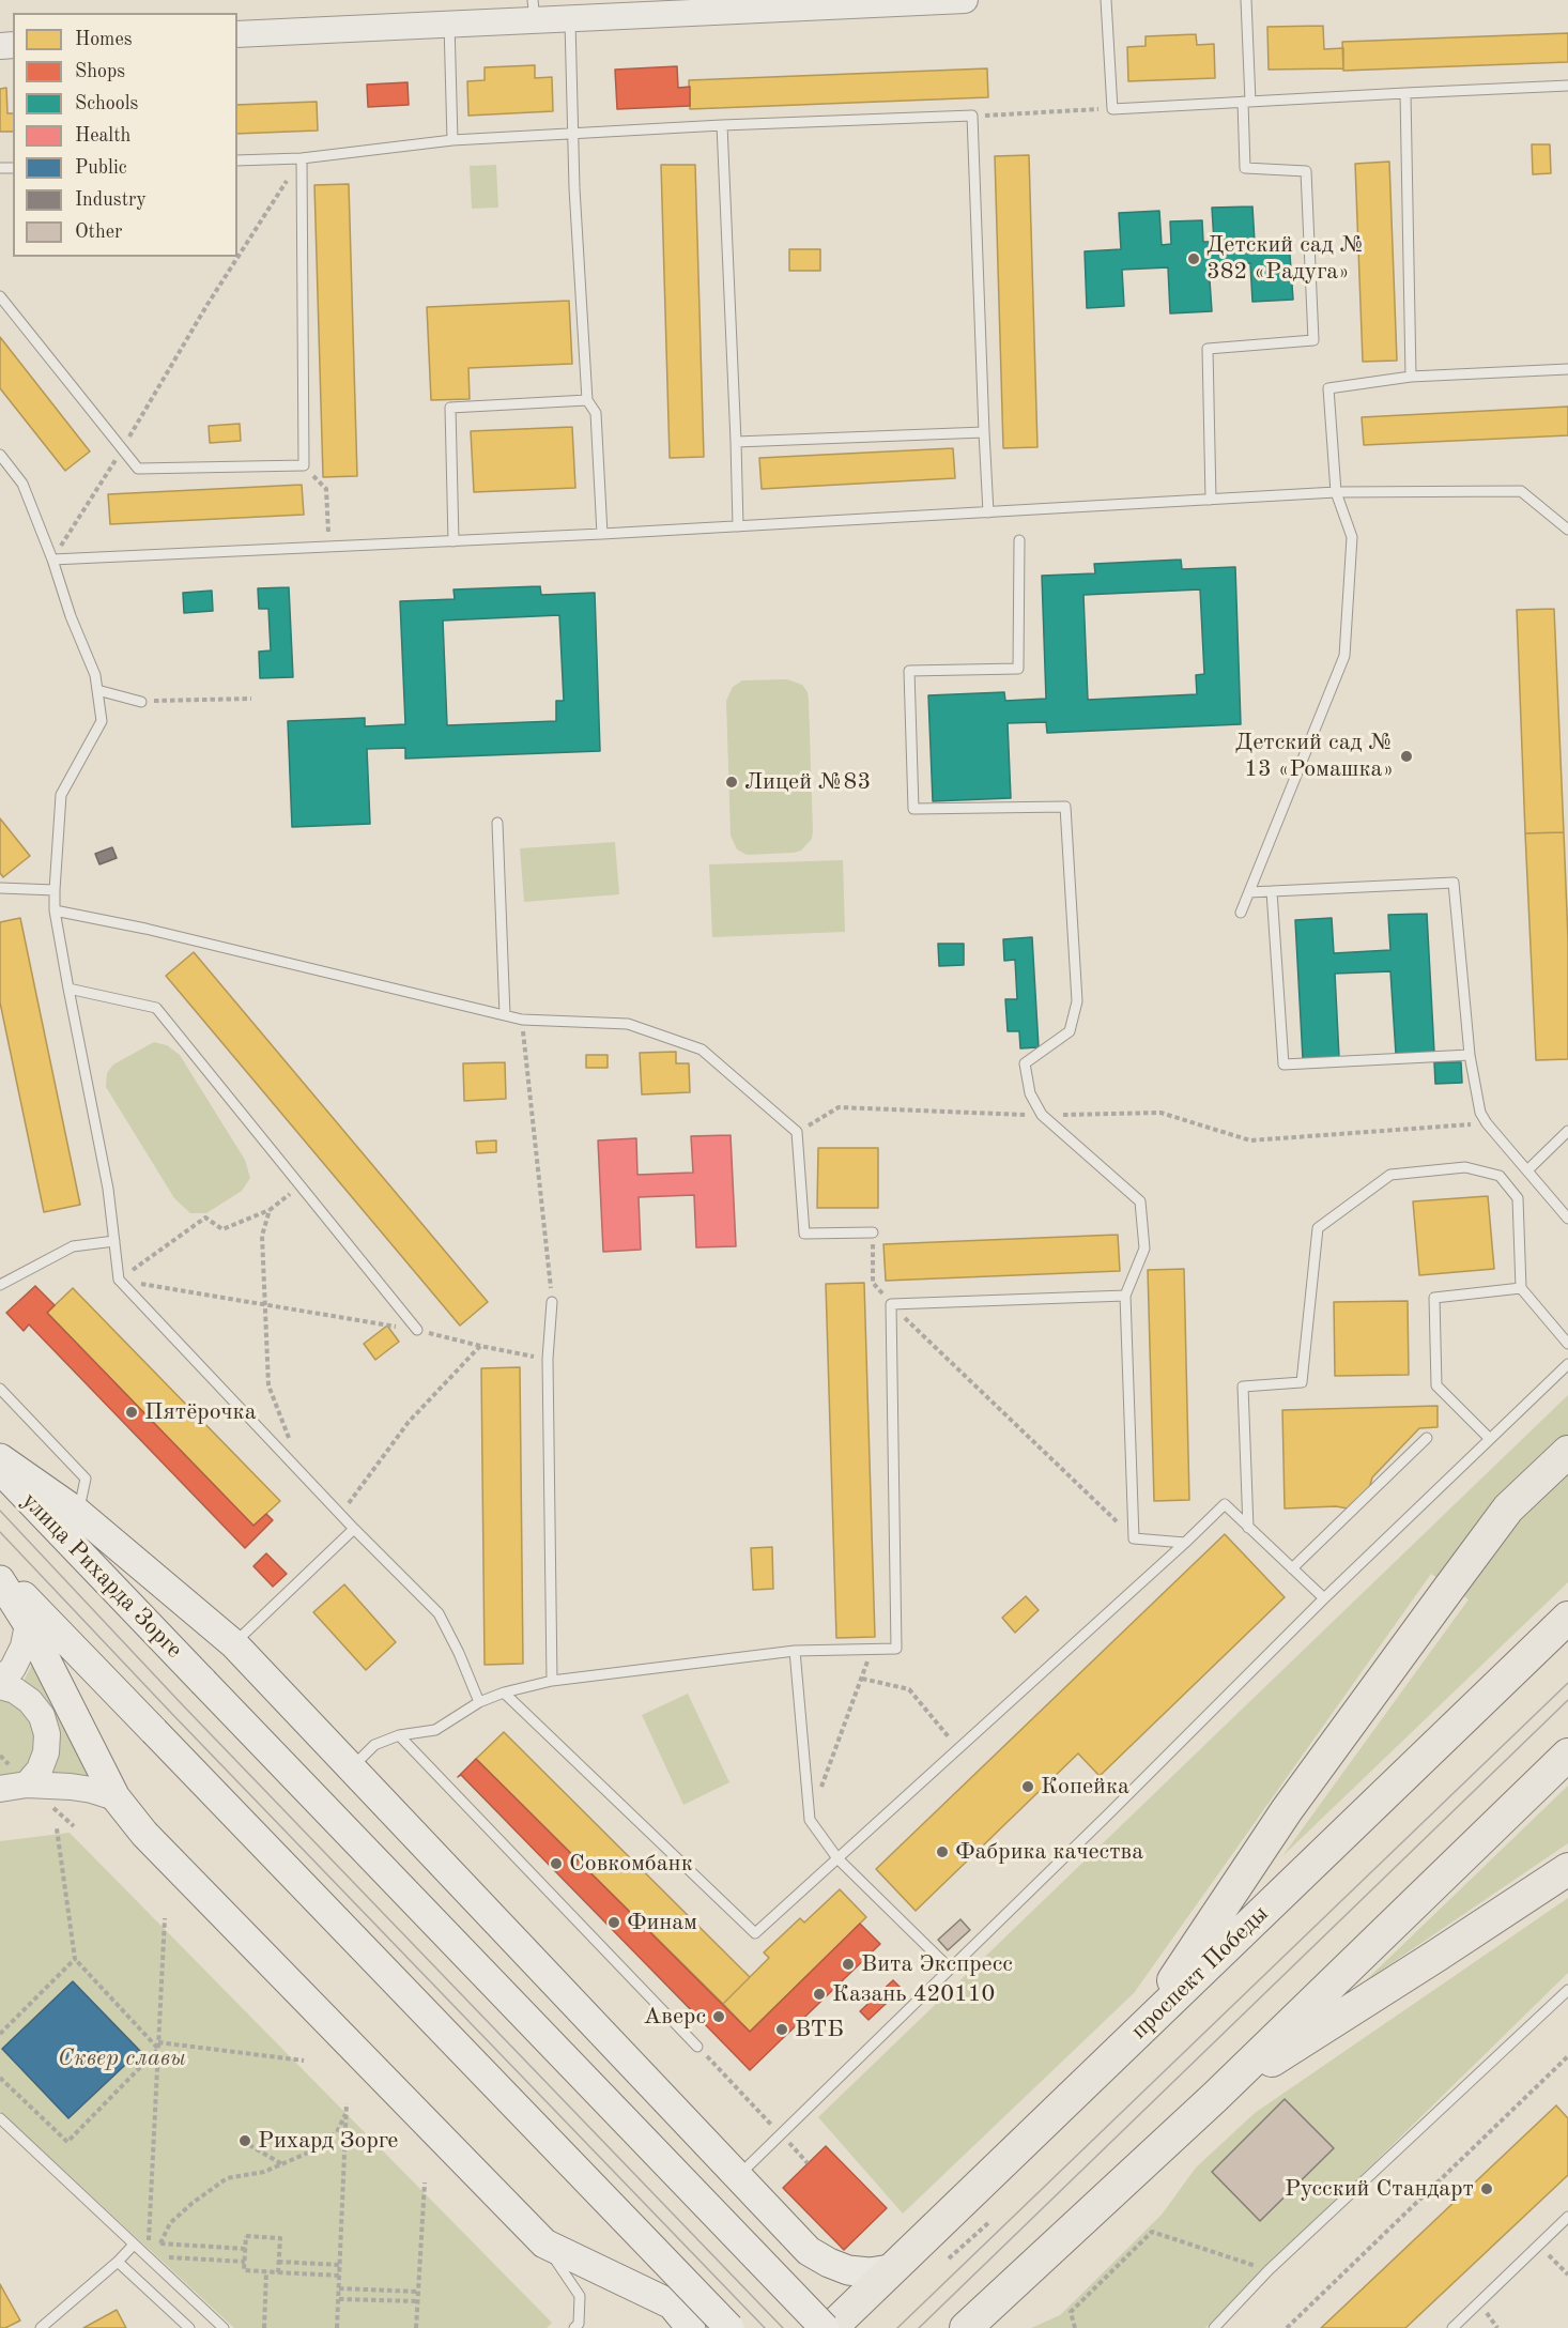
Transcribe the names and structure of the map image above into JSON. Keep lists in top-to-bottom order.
{
  "streets": {
    "main road": ["улица Рихарда Зорге", "проспект Победы"]
  },
  "parks": ["Сквер славы"],
  "places": [
    "Детский сад № 382 «Радуга»",
    "Детский сад № 13 «Ромашка»",
    "Лицей №83",
    "Пятёрочка",
    "Копейка",
    "Фабрика качества",
    "Совкомбанк",
    "Финам",
    "Вита Экспресс",
    "Казань 420110",
    "Аверс",
    "ВТБ",
    "Рихард Зорге",
    "Русский Стандарт"
  ],
  "legend": [
    "Homes",
    "Shops",
    "Schools",
    "Health",
    "Public",
    "Industry",
    "Other"
  ]
}
